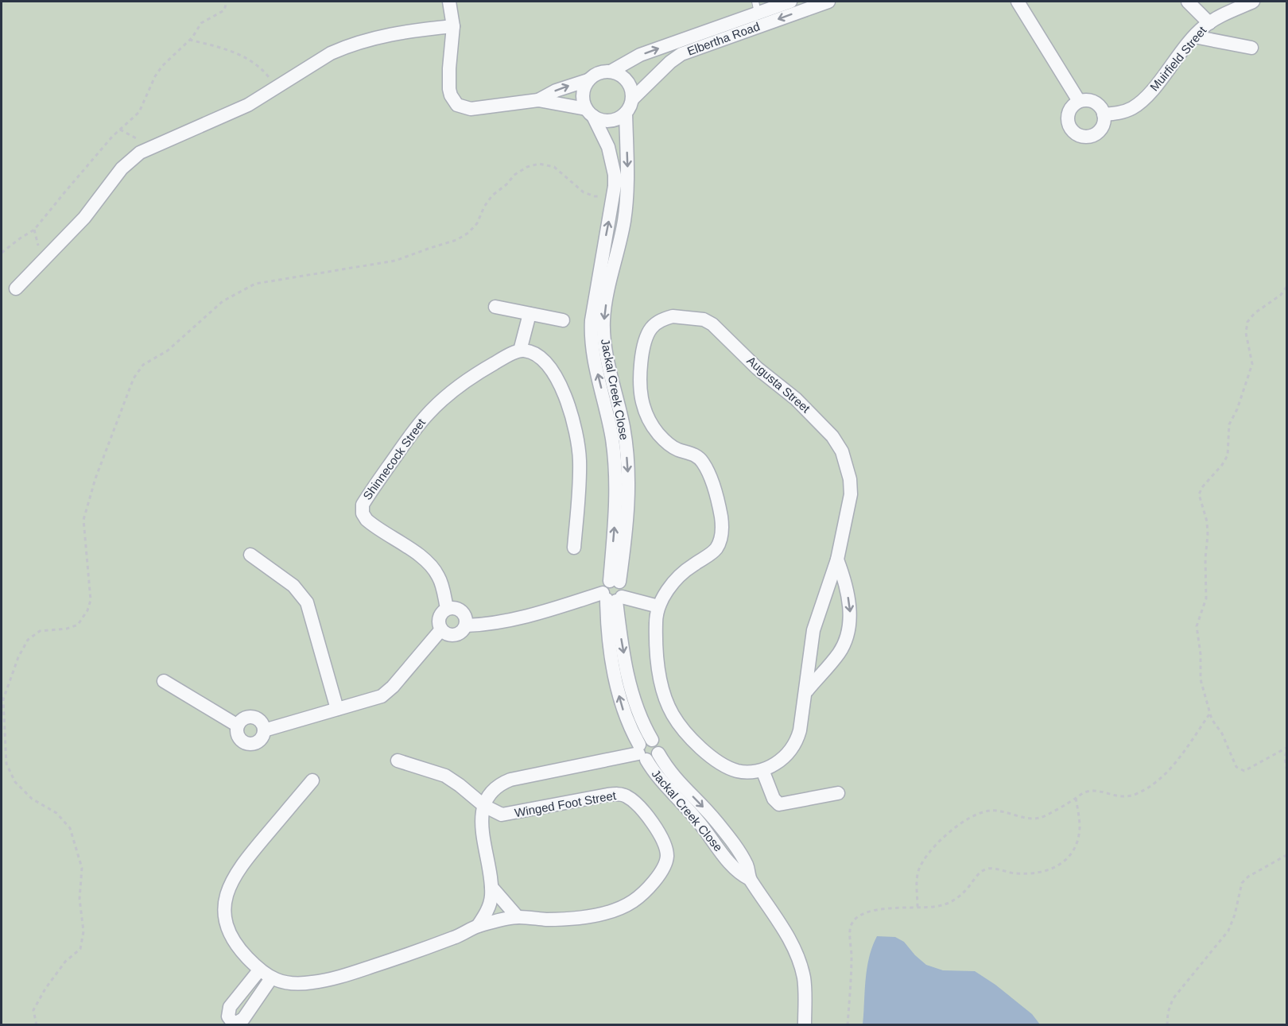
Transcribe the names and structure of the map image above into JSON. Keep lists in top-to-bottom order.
{
  "streets": {
    "street": [
      "Elbertha Road",
      "Muirfield Street",
      "Augusta Street",
      "Jackal Creek Close",
      "Shinnecock Street",
      "Winged Foot Street"
    ]
  },
  "crossings": [
    ["Elbertha Road", "Jackal Creek Close"]
  ]
}
